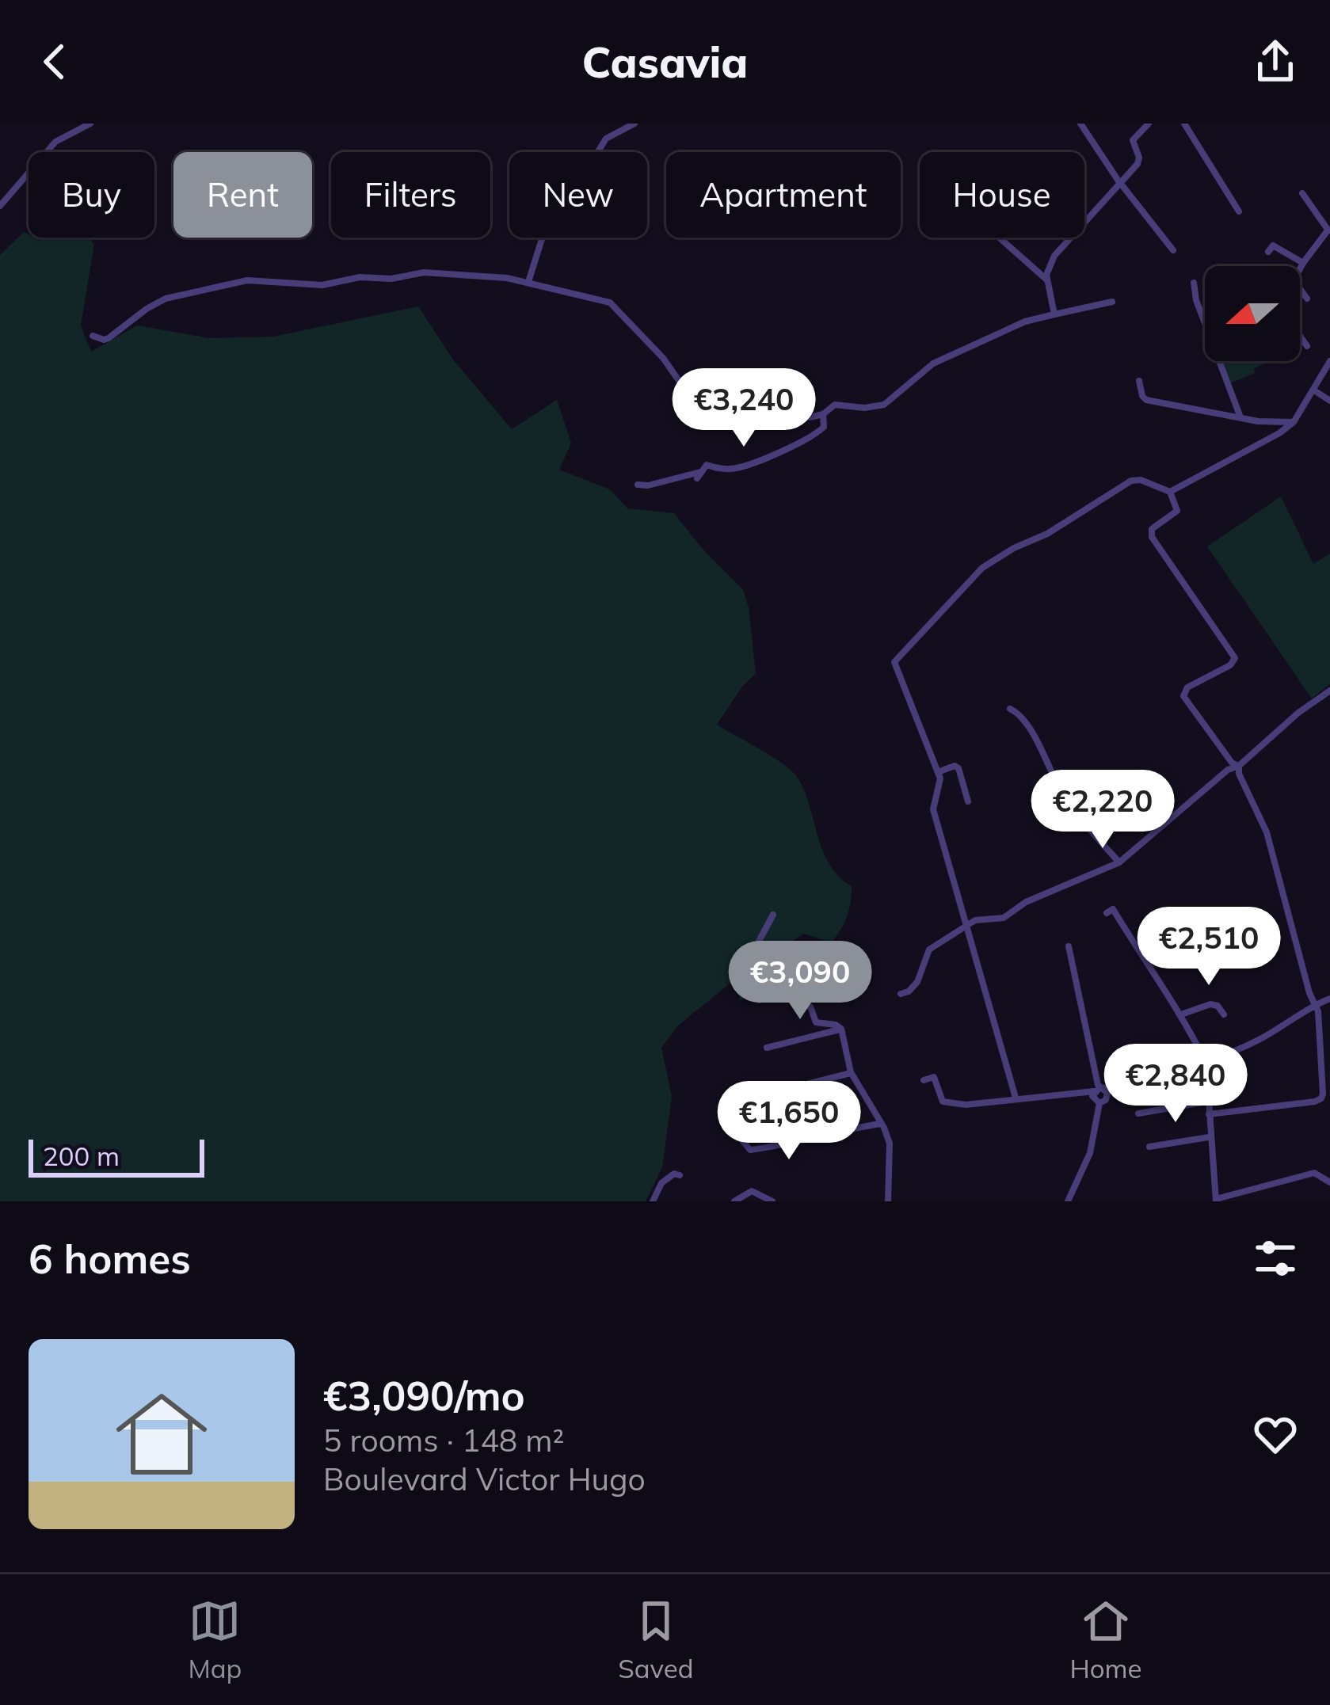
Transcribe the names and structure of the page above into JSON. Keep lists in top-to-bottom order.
{
  "scale_bar": "200 m",
  "north": "left",
  "page": {
    "header": "Casavia",
    "chip": [
      "Buy",
      "Rent",
      "Filters",
      "New",
      "Apartment",
      "House"
    ],
    "price": [
      "€3,240",
      "€2,220",
      "€2,510",
      "€3,090",
      "€2,840",
      "€1,650"
    ],
    "scale": "200 m",
    "heading": "6 homes",
    "list": [
      {
        "name": "€3,090/mo",
        "note": "5 rooms · 148 m² · Boulevard Victor Hugo"
      }
    ],
    "tabs": ["Map", "Saved", "Home"]
  }
}
